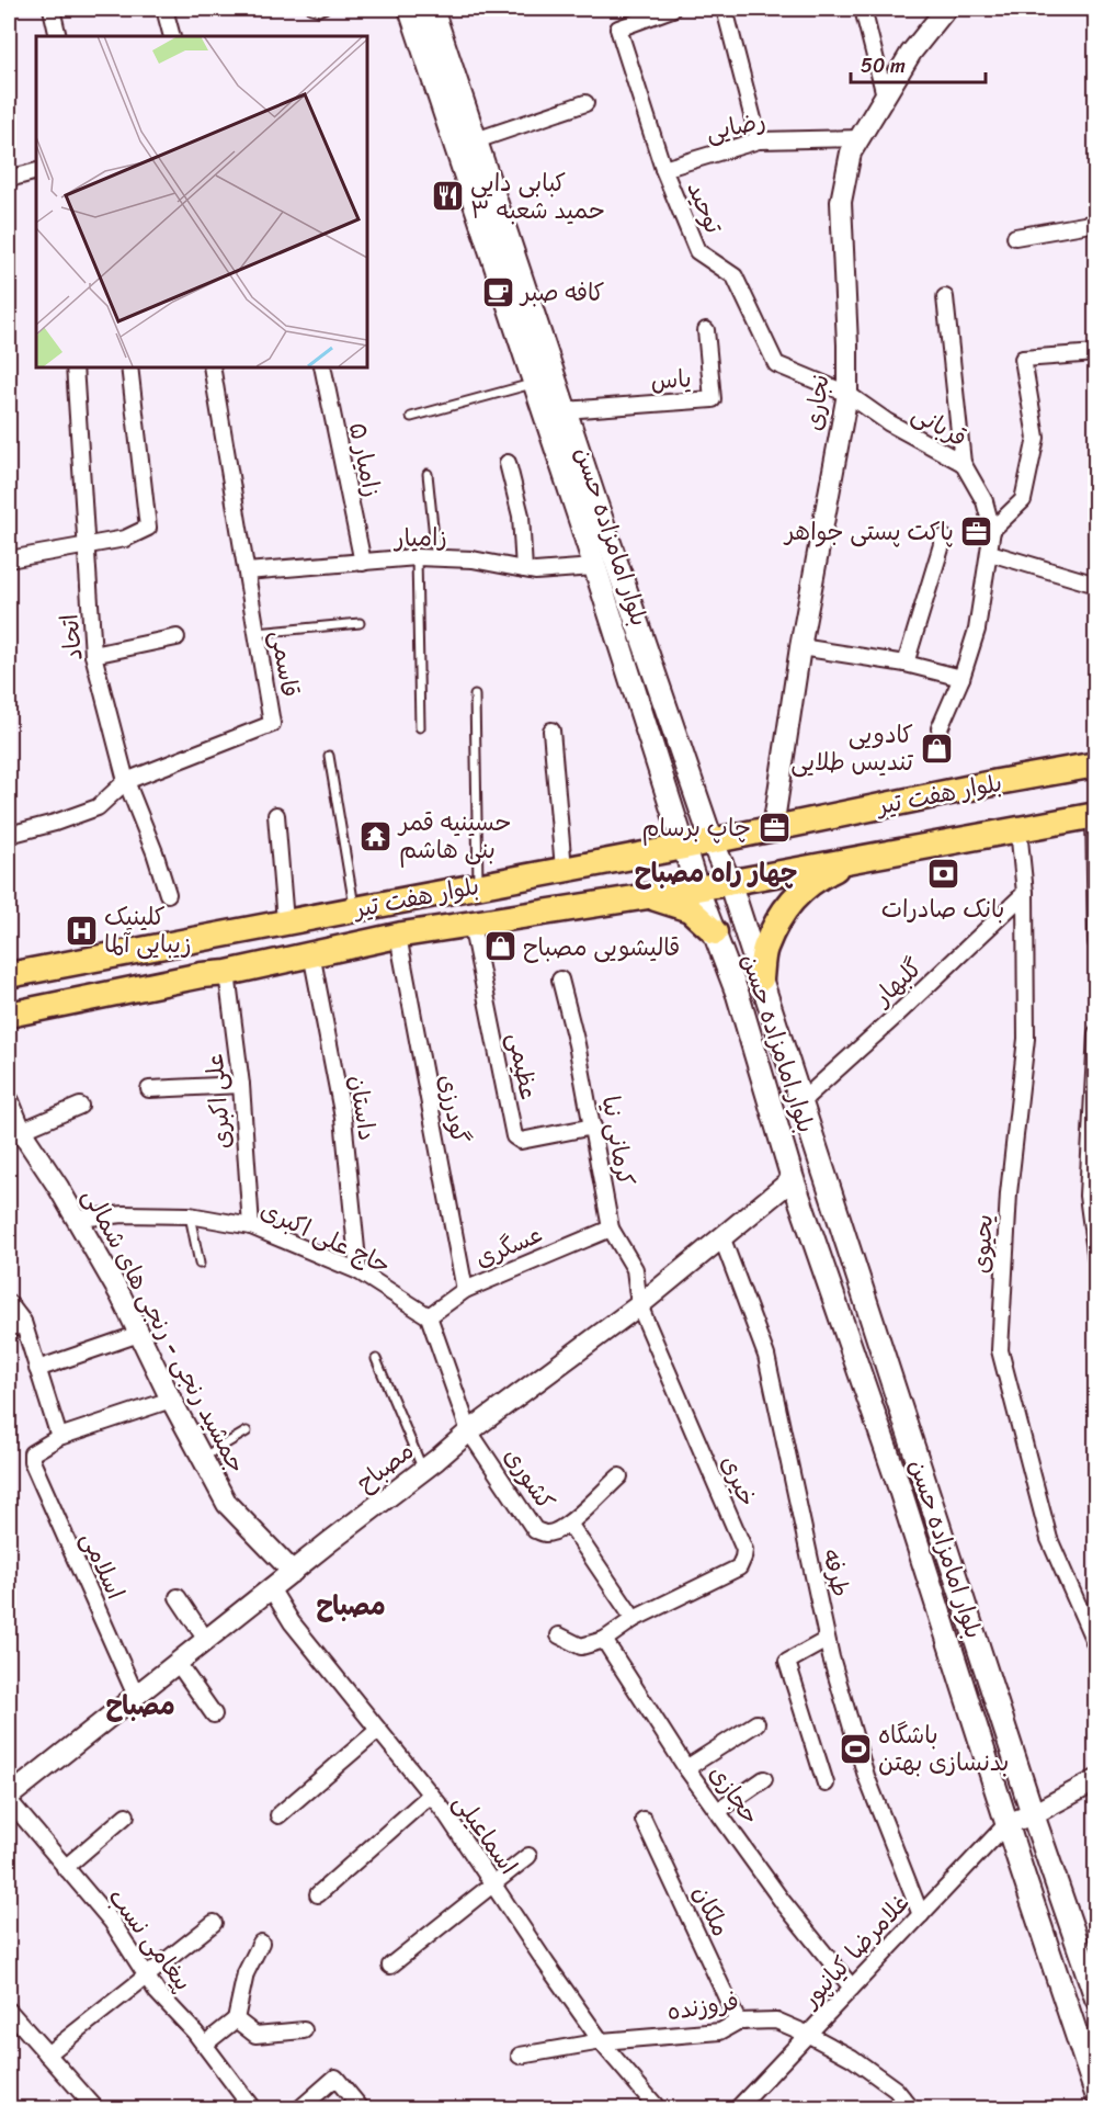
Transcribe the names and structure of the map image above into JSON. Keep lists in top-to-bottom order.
{
  "streets": {
    "main road": ["بلوار امامزاده حسن", "بلوار هفت تیر"],
    "street": [
      "رضایی",
      "توحید",
      "یاس",
      "نجاری",
      "قربانی",
      "زامیار ۵",
      "زامیار",
      "اتحاد",
      "قاسمی",
      "گلبهار",
      "عظیمی",
      "علی اکبری",
      "داستان",
      "گودرزی",
      "کرمانی نیا",
      "حاج علی اکبری",
      "یحیوی",
      "عسگری",
      "جمشید رنجی - رنجی های شمالی",
      "مصباح",
      "کشوری",
      "خیری",
      "اسلامی",
      "طرفه",
      "حجازی",
      "اسماعیلی",
      "ملکان",
      "پیغامی نسب",
      "غلامرضا کیانپور",
      "فروزنده"
    ]
  },
  "crossings": [
    ["رضایی", "توحید"],
    ["رضایی", "نجاری"],
    ["توحید", "نجاری"],
    ["توحید", "قربانی"],
    ["یاس", "بلوار امامزاده حسن"],
    ["نجاری", "قربانی"],
    ["نجاری", "بلوار هفت تیر"],
    ["زامیار ۵", "زامیار"],
    ["بلوار امامزاده حسن", "زامیار"],
    ["بلوار امامزاده حسن", "بلوار هفت تیر"],
    ["بلوار امامزاده حسن", "گلبهار"],
    ["بلوار امامزاده حسن", "مصباح"],
    ["بلوار امامزاده حسن", "غلامرضا کیانپور"],
    ["زامیار", "قاسمی"],
    ["اتحاد", "قاسمی"],
    ["بلوار هفت تیر", "عظیمی"],
    ["بلوار هفت تیر", "علی اکبری"],
    ["بلوار هفت تیر", "داستان"],
    ["بلوار هفت تیر", "گودرزی"],
    ["بلوار هفت تیر", "یحیوی"],
    ["گلبهار", "یحیوی"],
    ["عظیمی", "کرمانی نیا"],
    ["علی اکبری", "حاج علی اکبری"],
    ["داستان", "حاج علی اکبری"],
    ["گودرزی", "عسگری"],
    ["کرمانی نیا", "عسگری"],
    ["کرمانی نیا", "مصباح"],
    ["کرمانی نیا", "خیری"],
    ["حاج علی اکبری", "عسگری"],
    ["حاج علی اکبری", "جمشید رنجی - رنجی های شمالی"],
    ["جمشید رنجی - رنجی های شمالی", "مصباح"],
    ["مصباح", "کشوری"],
    ["مصباح", "خیری"],
    ["مصباح", "اسلامی"],
    ["مصباح", "طرفه"],
    ["مصباح", "اسماعیلی"],
    ["مصباح", "پیغامی نسب"],
    ["خیری", "حجازی"],
    ["طرفه", "غلامرضا کیانپور"],
    ["حجازی", "غلامرضا کیانپور"],
    ["اسماعیلی", "فروزنده"],
    ["ملکان", "فروزنده"],
    ["غلامرضا کیانپور", "فروزنده"]
  ],
  "districts": ["چهار راه مصباح", "مصباح", "مصباح"],
  "places": {
    "restaurant": ["کبابی دایی حمید شعبه ۳"],
    "cafe": ["کافه صبر"],
    "office": ["پاکت پستی جواهر", "چاپ برسام"],
    "shop": ["کادویی تندیس طلایی", "قالیشویی مصباح"],
    "temple": ["حسینیه قمر بنی هاشم"],
    "bank": ["بانک صادرات"],
    "hospital": ["کلینیک زیبایی آلما"],
    "sports": ["باشگاه بدنسازی بهتن"]
  },
  "scale_bar": "50 m"
}
